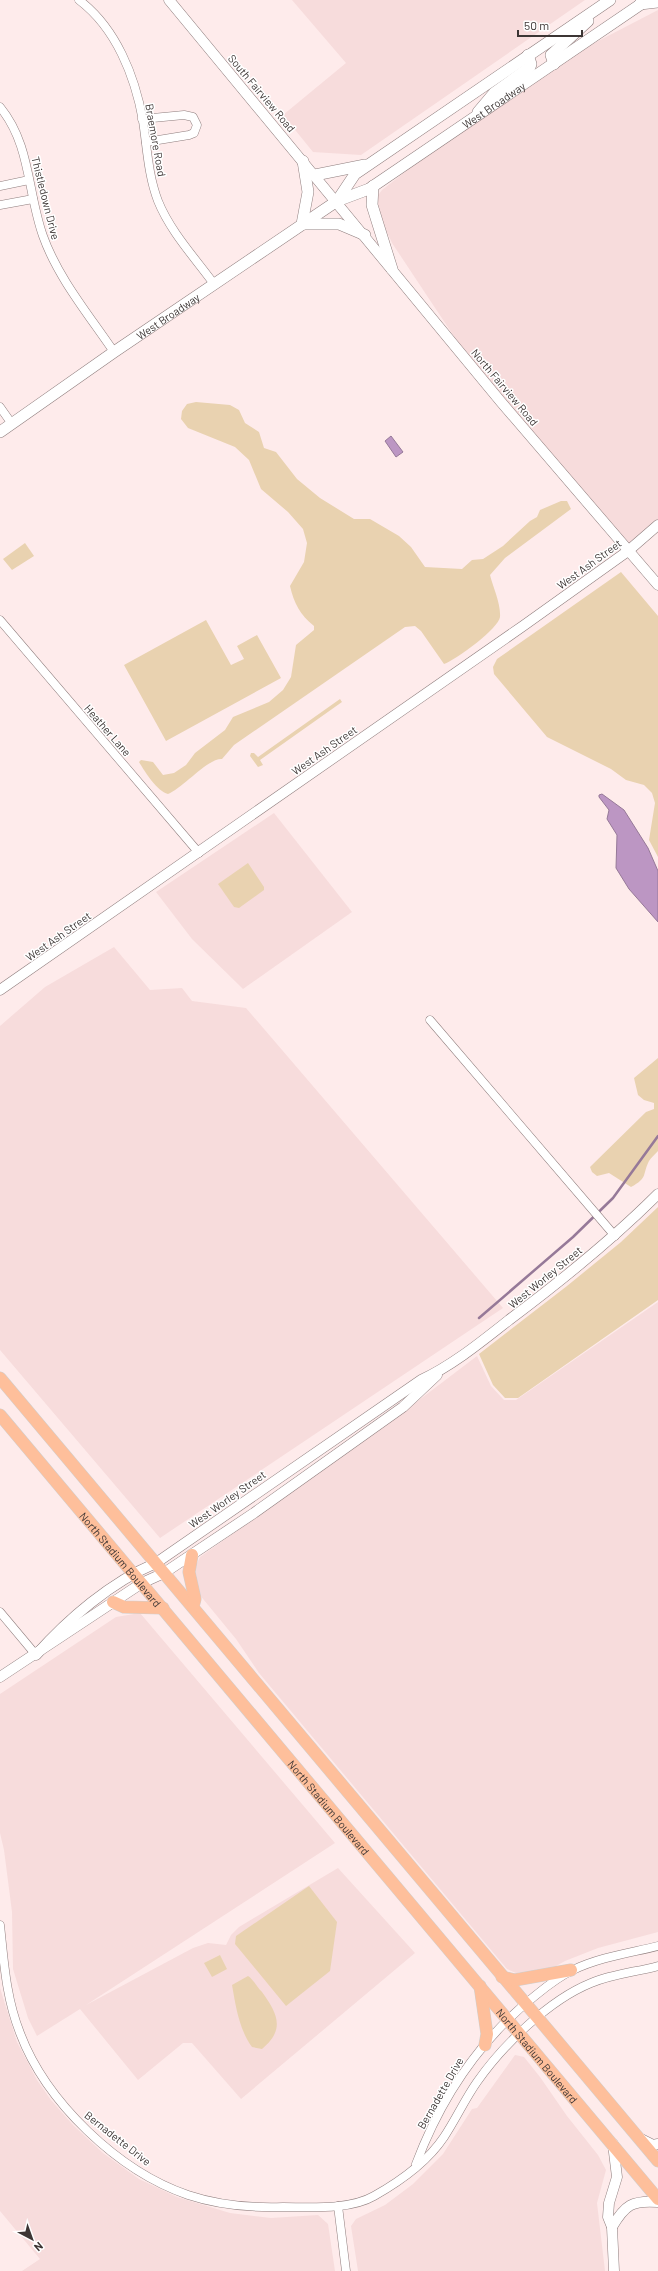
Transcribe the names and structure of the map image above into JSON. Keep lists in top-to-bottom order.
{
  "streets": {
    "main road": ["West Broadway", "North Stadium Boulevard"],
    "street": [
      "South Fairview Road",
      "Braemore Road",
      "Thistledown Drive",
      "North Fairview Road",
      "West Ash Street",
      "Heather Lane",
      "West Worley Street",
      "Bernadette Drive"
    ]
  },
  "crossings": [
    ["South Fairview Road", "West Broadway"],
    ["South Fairview Road", "North Fairview Road"],
    ["West Broadway", "Braemore Road"],
    ["West Broadway", "Thistledown Drive"],
    ["West Broadway", "North Fairview Road"],
    ["North Fairview Road", "West Ash Street"],
    ["West Ash Street", "Heather Lane"],
    ["West Worley Street", "North Stadium Boulevard"],
    ["North Stadium Boulevard", "Bernadette Drive"]
  ],
  "scale_bar": "50 m",
  "north": "bottom right"
}
